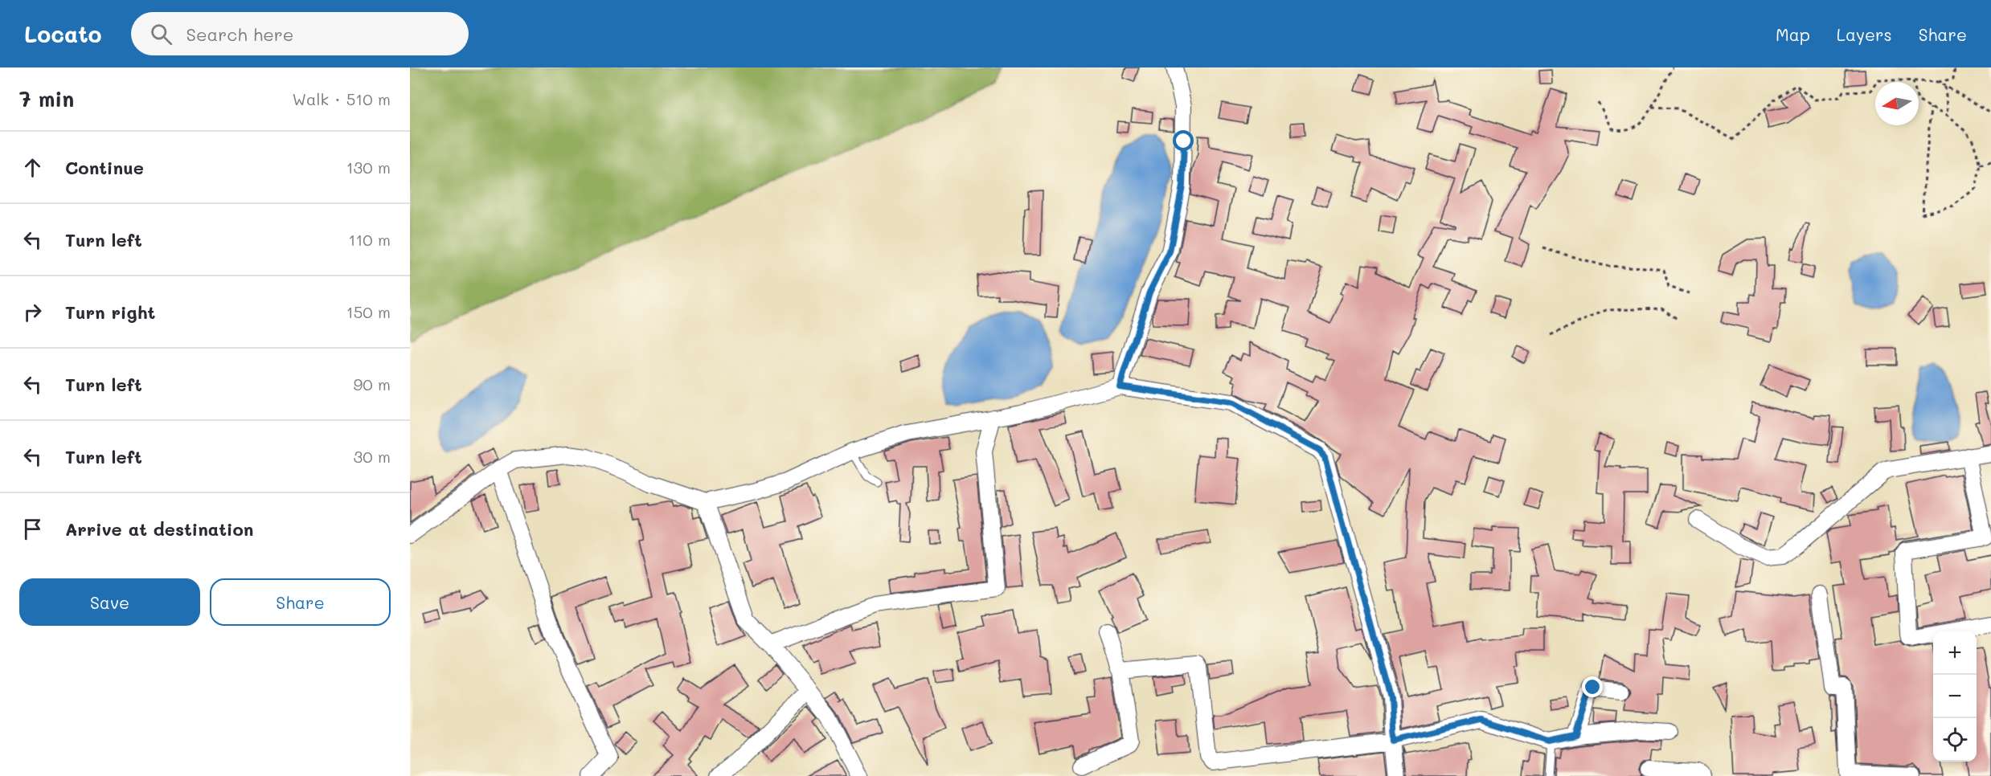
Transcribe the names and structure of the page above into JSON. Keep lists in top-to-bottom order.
{
  "north": "left",
  "page": {
    "header": "Locato",
    "search": "Search here",
    "nav": ["Map", "Layers", "Share"],
    "heading": ["7 min", "Walk · 510 m"],
    "list": [
      ["Continue", "130 m"],
      ["Turn left", "110 m"],
      ["Turn right", "150 m"],
      ["Turn left", "90 m"],
      ["Turn left", "30 m"],
      "Arrive at destination"
    ],
    "buttons": ["Save", "Share"],
    "map_buttons": ["+", "−"]
  }
}
